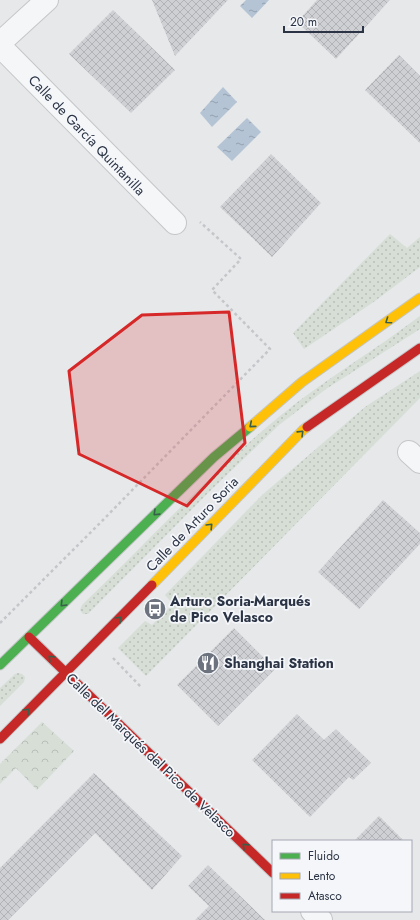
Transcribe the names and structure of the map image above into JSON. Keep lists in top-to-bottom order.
{
  "streets": {
    "main road": ["Calle de Arturo Soria", "Calle del Marqués del Pico de Velasco"],
    "street": ["Calle de García Quintanilla"]
  },
  "crossings": [
    ["Calle de Arturo Soria", "Calle del Marqués del Pico de Velasco"]
  ],
  "one_way": ["Calle del Marqués del Pico de Velasco"],
  "places": {
    "bus stop": ["Arturo Soria-Marqués de Pico Velasco"],
    "restaurant": ["Shanghai Station"]
  },
  "legend": ["Fluido", "Lento", "Atasco"],
  "scale_bar": "20 m"
}
